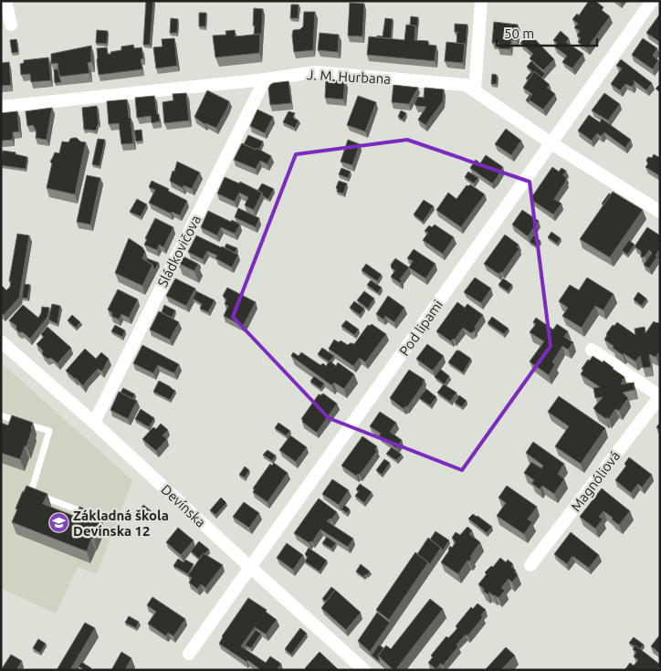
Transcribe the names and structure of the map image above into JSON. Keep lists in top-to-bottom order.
{
  "streets": {
    "street": [
      "J. M. Hurbana",
      "Sládkovičova",
      "Pod lipami",
      "Magnóliová",
      "Devínska"
    ]
  },
  "crossings": [
    ["J. M. Hurbana", "Sládkovičova"],
    ["J. M. Hurbana", "Pod lipami"],
    ["Sládkovičova", "Devínska"],
    ["Pod lipami", "Devínska"]
  ],
  "places": {
    "school or university": ["Základná škola Devínska 12"]
  },
  "scale_bar": "50 m"
}
